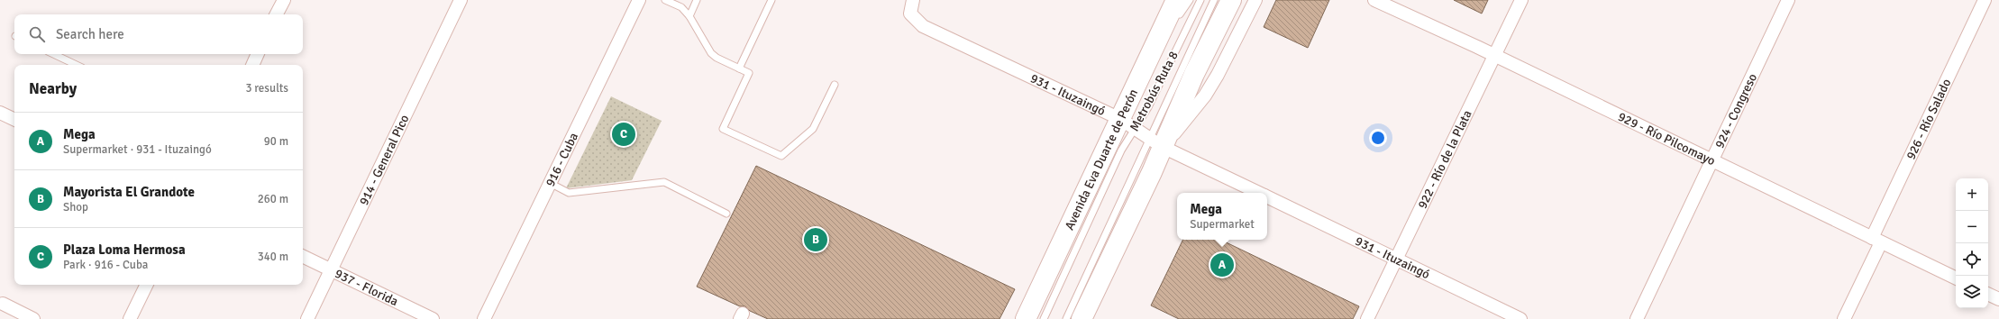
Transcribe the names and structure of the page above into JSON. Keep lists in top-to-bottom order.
{
  "streets": {
    "main road": ["Avenida Eva Duarte de Perón"],
    "street": [
      "931 - Ituzaingó",
      "924 - Congreso",
      "926 - Río Salado",
      "929 - Río Pilcomayo",
      "914 - General Pico",
      "916 - Cuba",
      "922 - Río de la Plata",
      "937 - Florida"
    ],
    "lane": ["Metrobús Ruta 8"]
  },
  "crossings": [
    ["Metrobús Ruta 8", "931 - Ituzaingó"],
    ["Metrobús Ruta 8", "Avenida Eva Duarte de Perón"],
    ["931 - Ituzaingó", "Avenida Eva Duarte de Perón"],
    ["931 - Ituzaingó", "922 - Río de la Plata"],
    ["924 - Congreso", "929 - Río Pilcomayo"],
    ["926 - Río Salado", "929 - Río Pilcomayo"],
    ["929 - Río Pilcomayo", "922 - Río de la Plata"],
    ["914 - General Pico", "937 - Florida"]
  ],
  "page": {
    "search": "Search here",
    "heading": ["Nearby", "3 results"],
    "list": [
      {
        "mark": "A",
        "name": "Mega",
        "note": "Supermarket · 931 - Ituzaingó",
        "value": "90 m"
      },
      {
        "mark": "B",
        "name": "Mayorista El Grandote",
        "note": "Shop",
        "value": "260 m"
      },
      {
        "mark": "C",
        "name": "Plaza Loma Hermosa",
        "note": "Park · 916 - Cuba",
        "value": "340 m"
      }
    ],
    "pins": ["C", "B", "A"],
    "map_buttons": ["+", "−"],
    "popup": ["Mega", "Supermarket"]
  }
}
